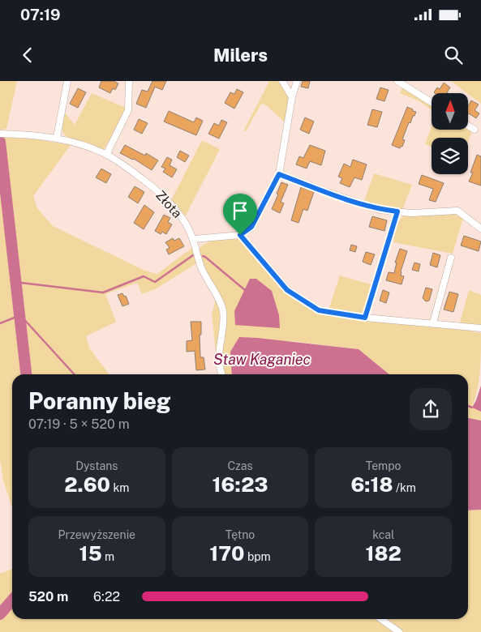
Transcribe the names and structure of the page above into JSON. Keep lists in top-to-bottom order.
{
  "streets": {
    "street": ["Złota"]
  },
  "water": ["Staw Kaganiec"],
  "north": "top",
  "page": {
    "status": "07:19",
    "header": "Milers",
    "heading": ["Poranny bieg", "07:19 · 5 × 520 m"],
    "stats": [
      ["Dystans", "2.60 km"],
      ["Czas", "16:23"],
      ["Tempo", "6:18 /km"],
      ["Przewyższenie", "15 m"],
      ["Tętno", "170 bpm"],
      ["kcal", "182"]
    ],
    "list": [
      {
        "name": "520 m",
        "note": "6:22"
      }
    ]
  }
}
